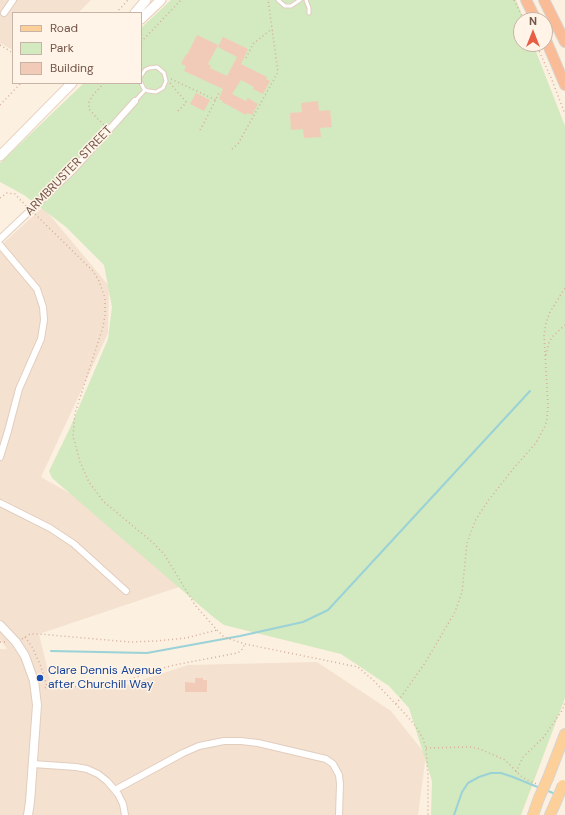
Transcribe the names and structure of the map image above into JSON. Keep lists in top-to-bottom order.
{
  "streets": {
    "street": ["ARMBRUSTER STREET"]
  },
  "places": ["Clare Dennis Avenue after Churchill Way"],
  "legend": ["Road", "Park", "Building"],
  "north": "top"
}
